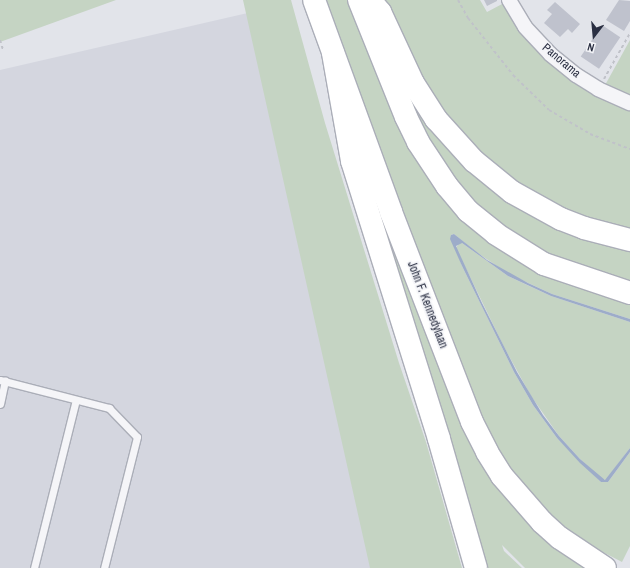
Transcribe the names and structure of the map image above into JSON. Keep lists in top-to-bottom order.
{
  "streets": {
    "highway": ["John F. Kennedylaan"],
    "street": ["Panorama"]
  },
  "north": "bottom"
}
